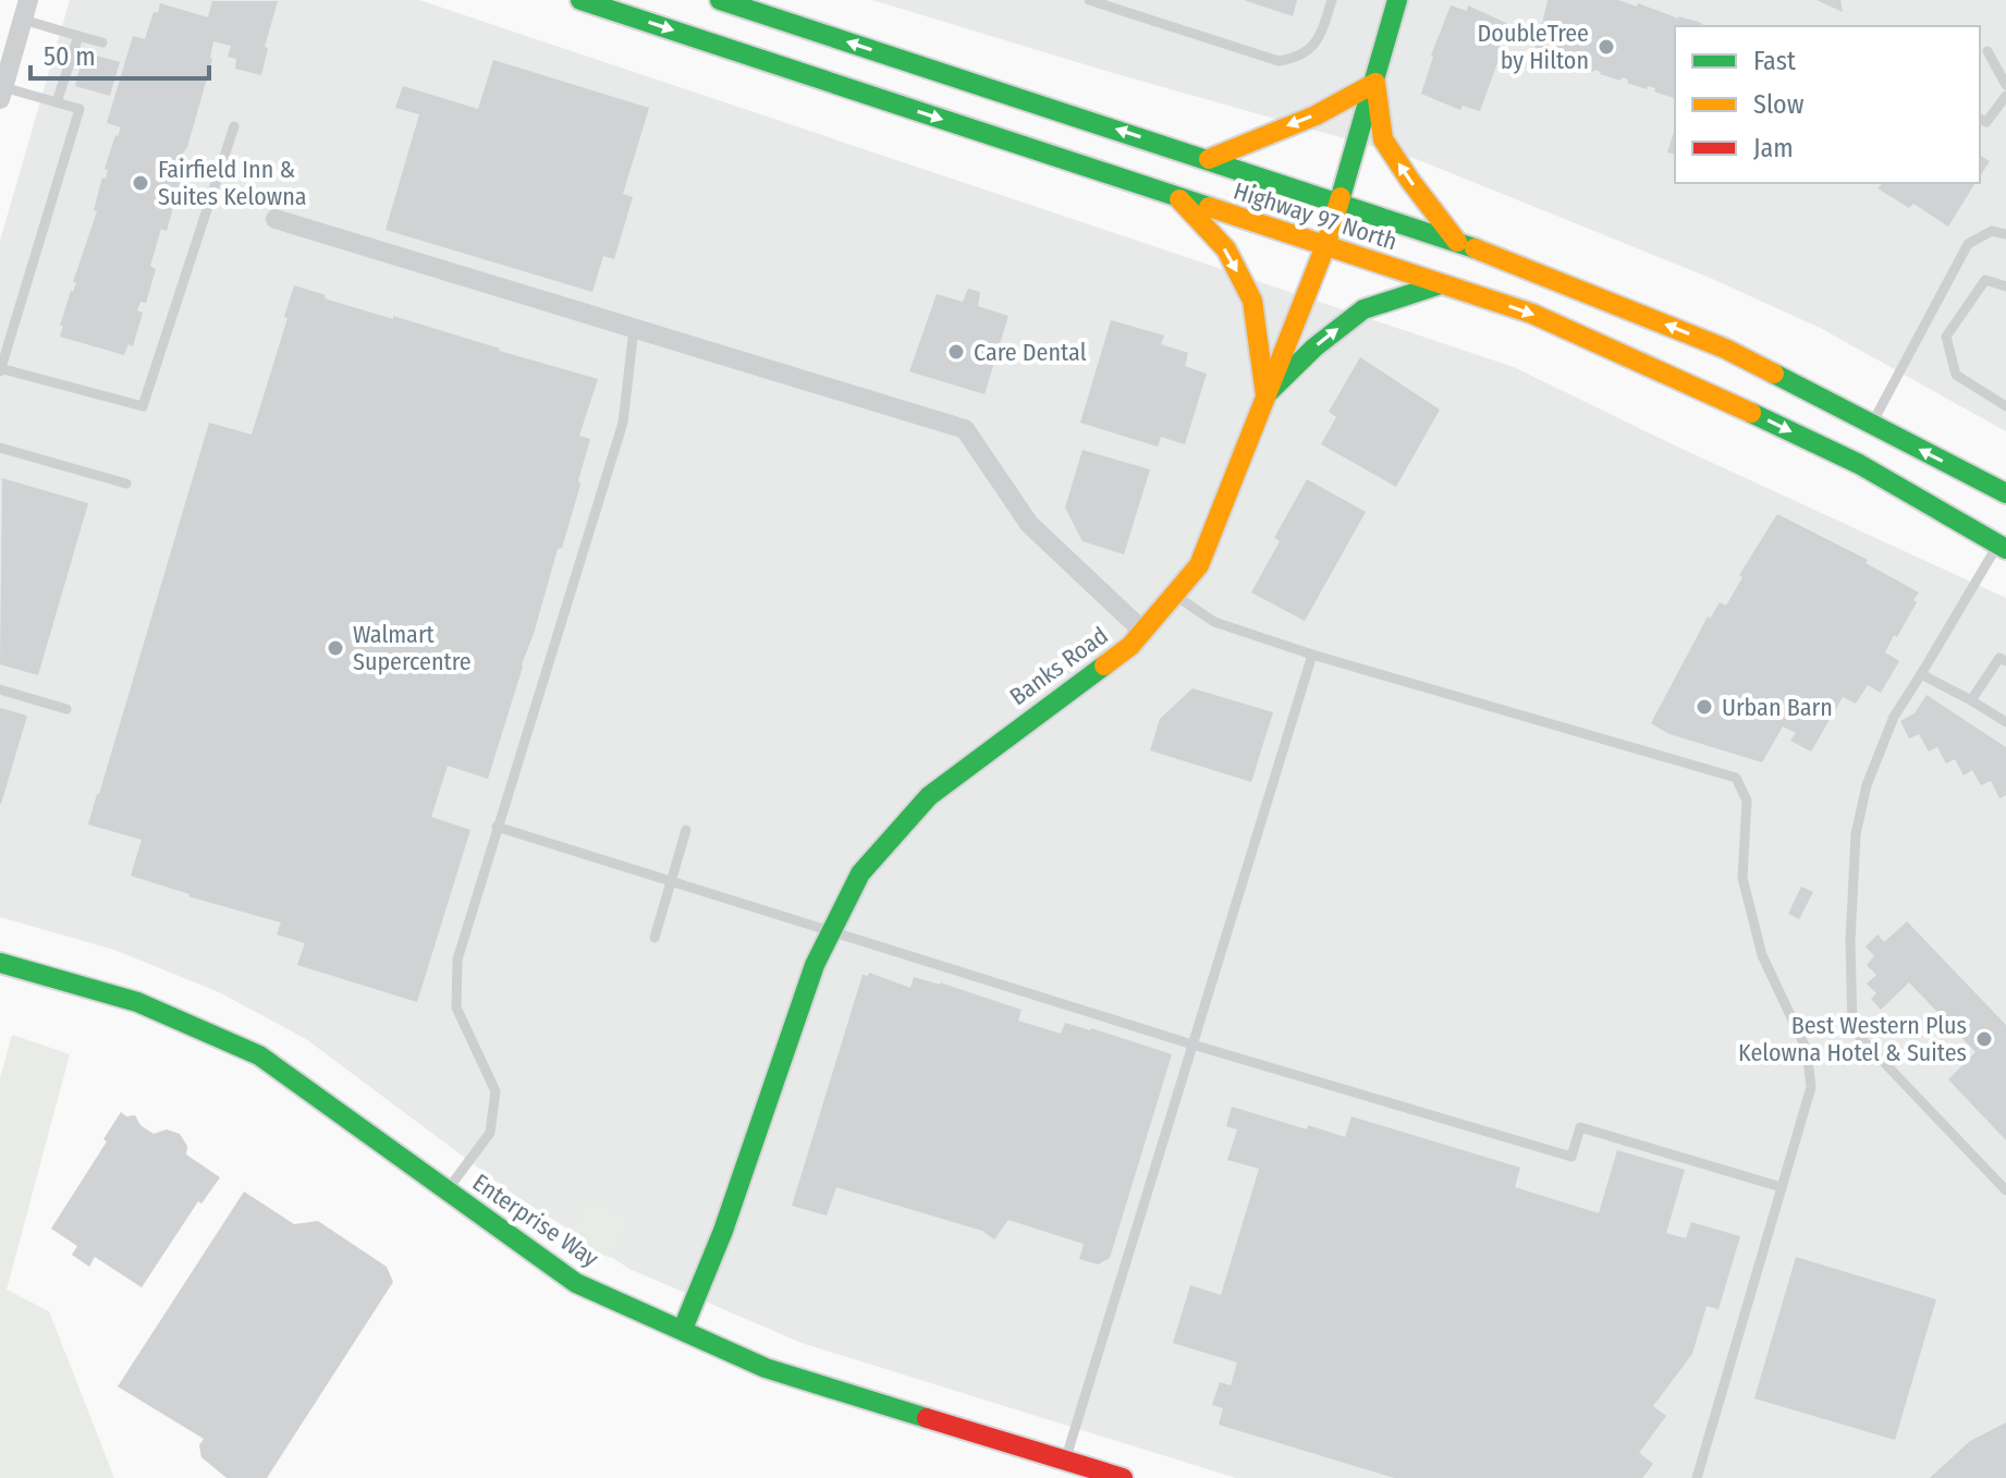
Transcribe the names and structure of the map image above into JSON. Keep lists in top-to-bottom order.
{
  "streets": {
    "main road": ["Highway 97 North", "Banks Road", "Enterprise Way"]
  },
  "crossings": [
    ["Highway 97 North", "Banks Road"],
    ["Banks Road", "Enterprise Way"]
  ],
  "places": [
    "DoubleTree by Hilton",
    "Fairfield Inn & Suites Kelowna",
    "Care Dental",
    "Walmart Supercentre",
    "Urban Barn",
    "Best Western Plus Kelowna Hotel & Suites"
  ],
  "legend": ["Fast", "Slow", "Jam"],
  "scale_bar": "50 m"
}
